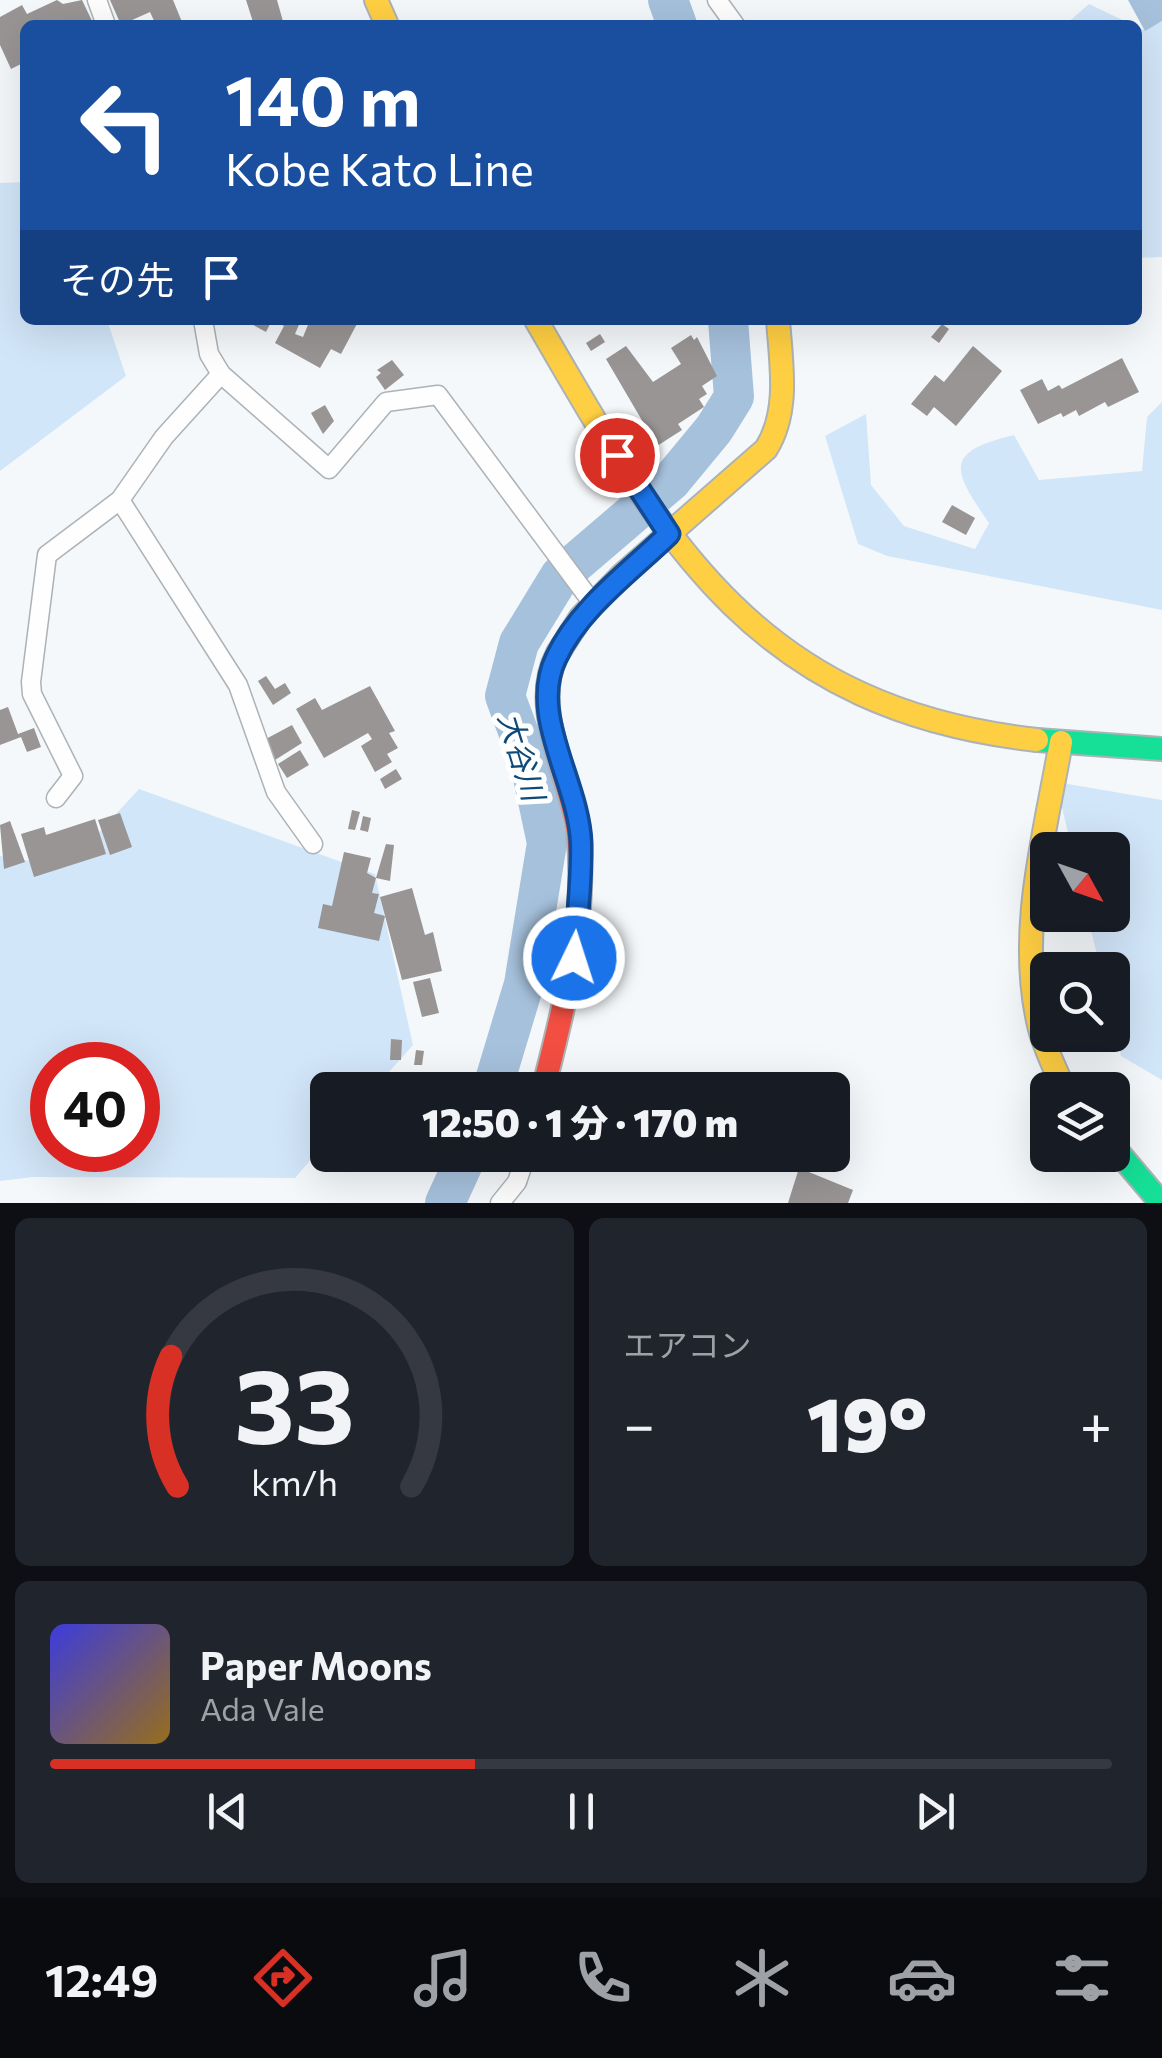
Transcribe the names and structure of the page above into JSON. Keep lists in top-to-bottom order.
{
  "water": ["大谷川"],
  "north": "bottom right",
  "page": {
    "turn": ["140 m", "Kobe Kato Line"],
    "then": "その先",
    "limit": "40",
    "trip": "12:50 · 1 分 · 170 m",
    "tile": "エアコン",
    "heat": ["−", "19°", "+"],
    "song": ["Paper Moons", "Ada Vale"],
    "tabs": "12:49",
    "gauge": ["33", "km/h"]
  }
}
